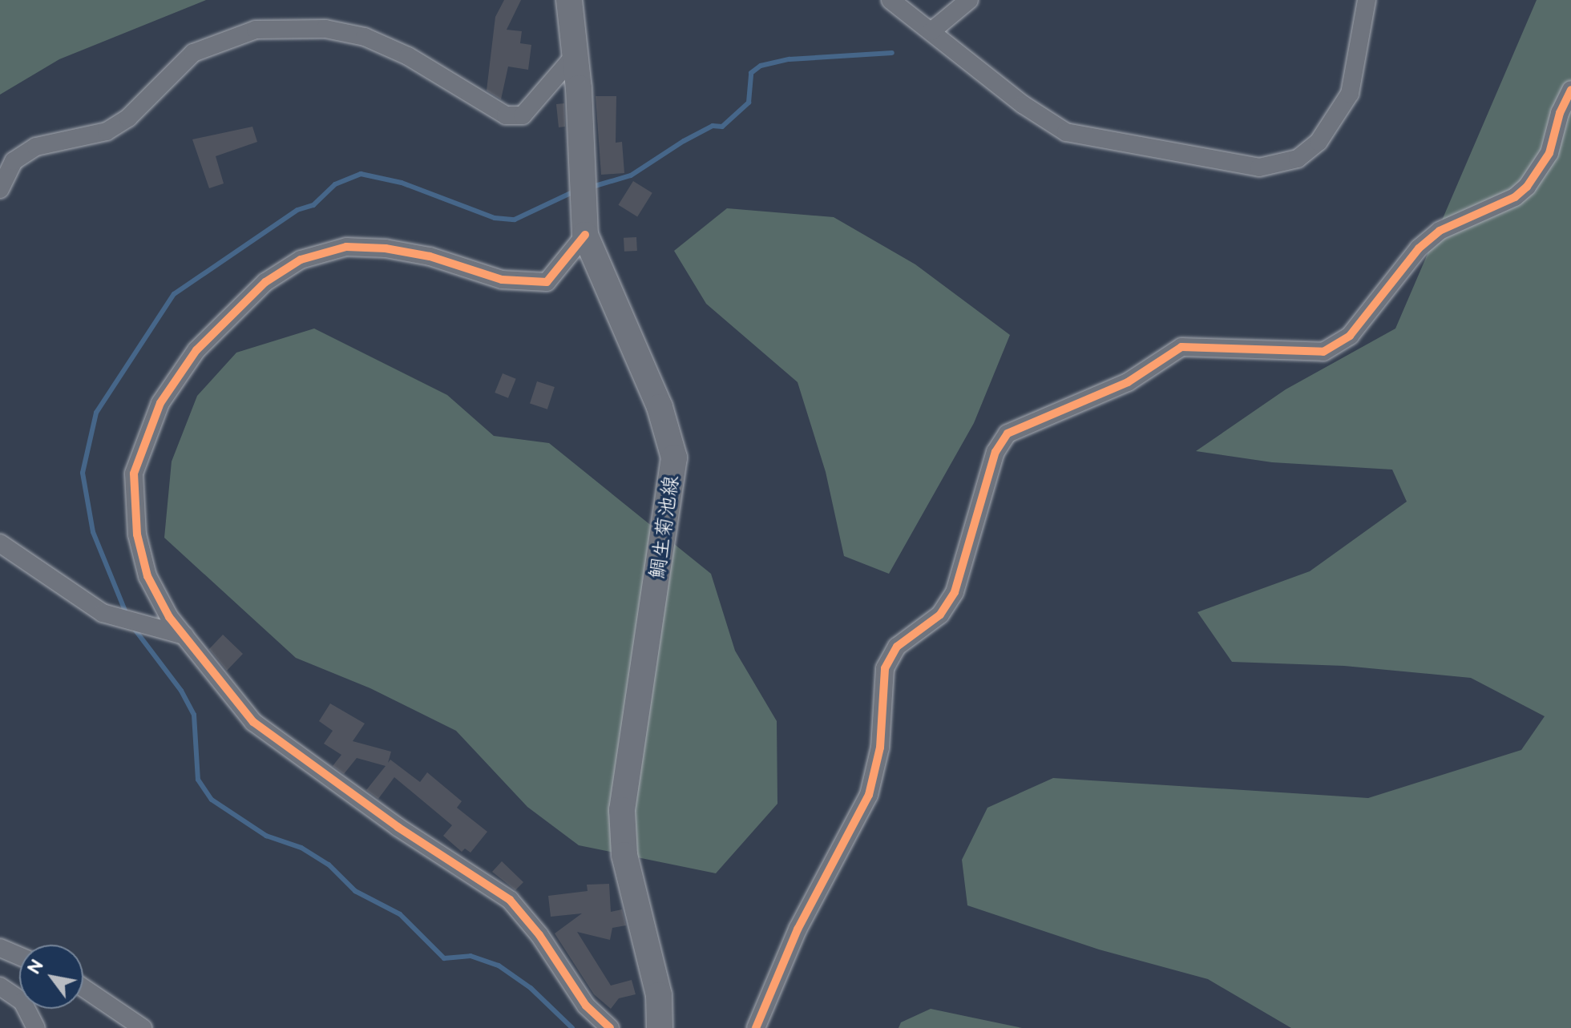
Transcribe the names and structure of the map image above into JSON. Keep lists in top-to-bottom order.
{
  "streets": {
    "main road": ["鯛生菊池線"]
  },
  "north": "top left"
}
